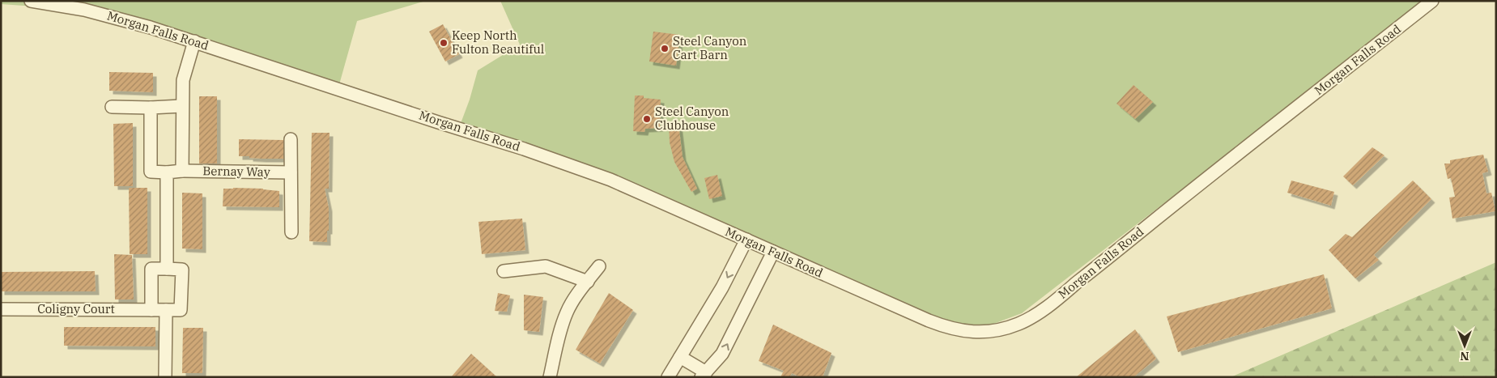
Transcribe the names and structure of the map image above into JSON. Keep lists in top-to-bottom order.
{
  "streets": {
    "street": ["Morgan Falls Road", "Bernay Way", "Coligny Court"]
  },
  "places": ["Keep North Fulton Beautiful", "Steel Canyon Cart Barn", "Steel Canyon Clubhouse"],
  "north": "bottom"
}
